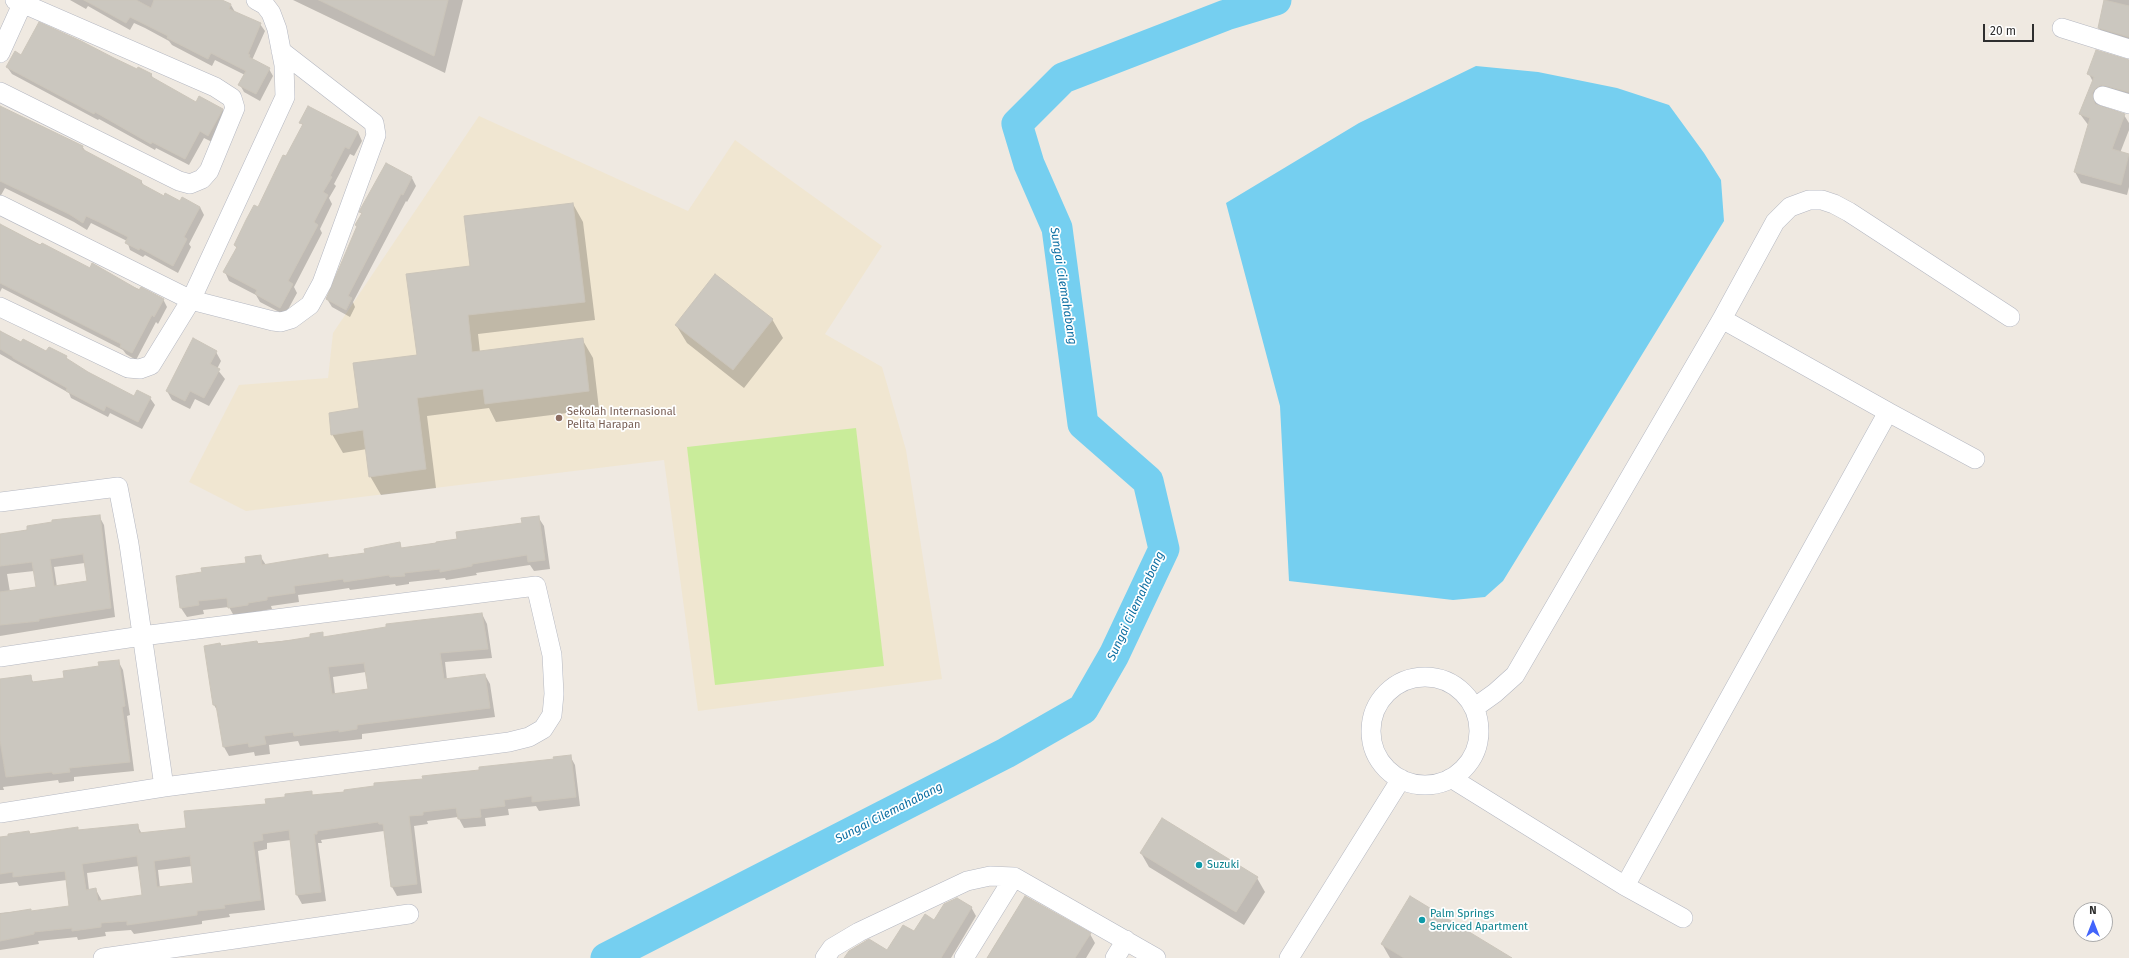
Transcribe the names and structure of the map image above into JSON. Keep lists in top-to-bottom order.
{
  "water": ["Sungai Cilemahabang"],
  "places": ["Sekolah Internasional Pelita Harapan", "Suzuki", "Palm Springs Serviced Apartment"],
  "scale_bar": "20 m",
  "north": "top"
}
